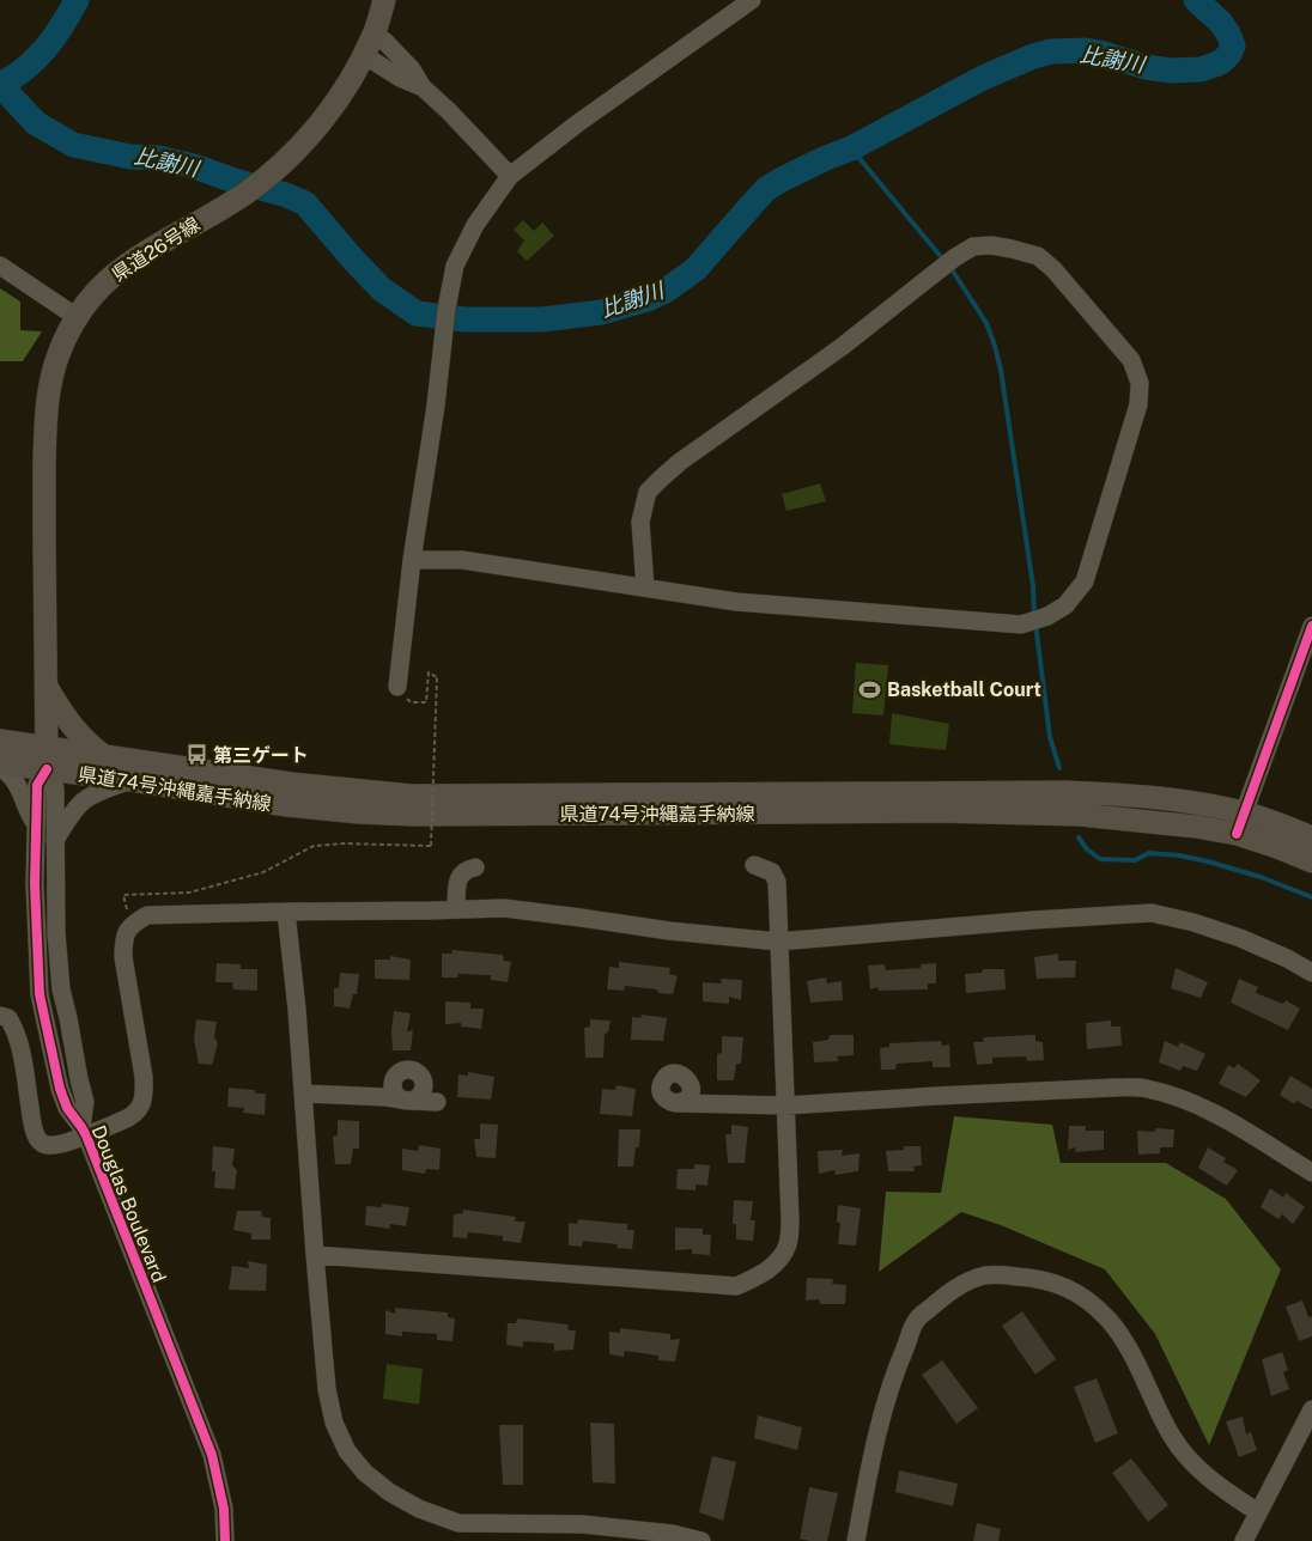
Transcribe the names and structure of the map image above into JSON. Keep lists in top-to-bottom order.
{
  "streets": {
    "main road": ["県道26号線", "県道74号沖縄嘉手納線"],
    "street": ["Douglas Boulevard"]
  },
  "crossings": [
    ["県道26号線", "県道74号沖縄嘉手納線"],
    ["県道26号線", "Douglas Boulevard"],
    ["県道74号沖縄嘉手納線", "Douglas Boulevard"]
  ],
  "water": ["比謝川"],
  "places": {
    "sports": ["Basketball Court"],
    "bus stop": ["第三ゲート"]
  }
}
